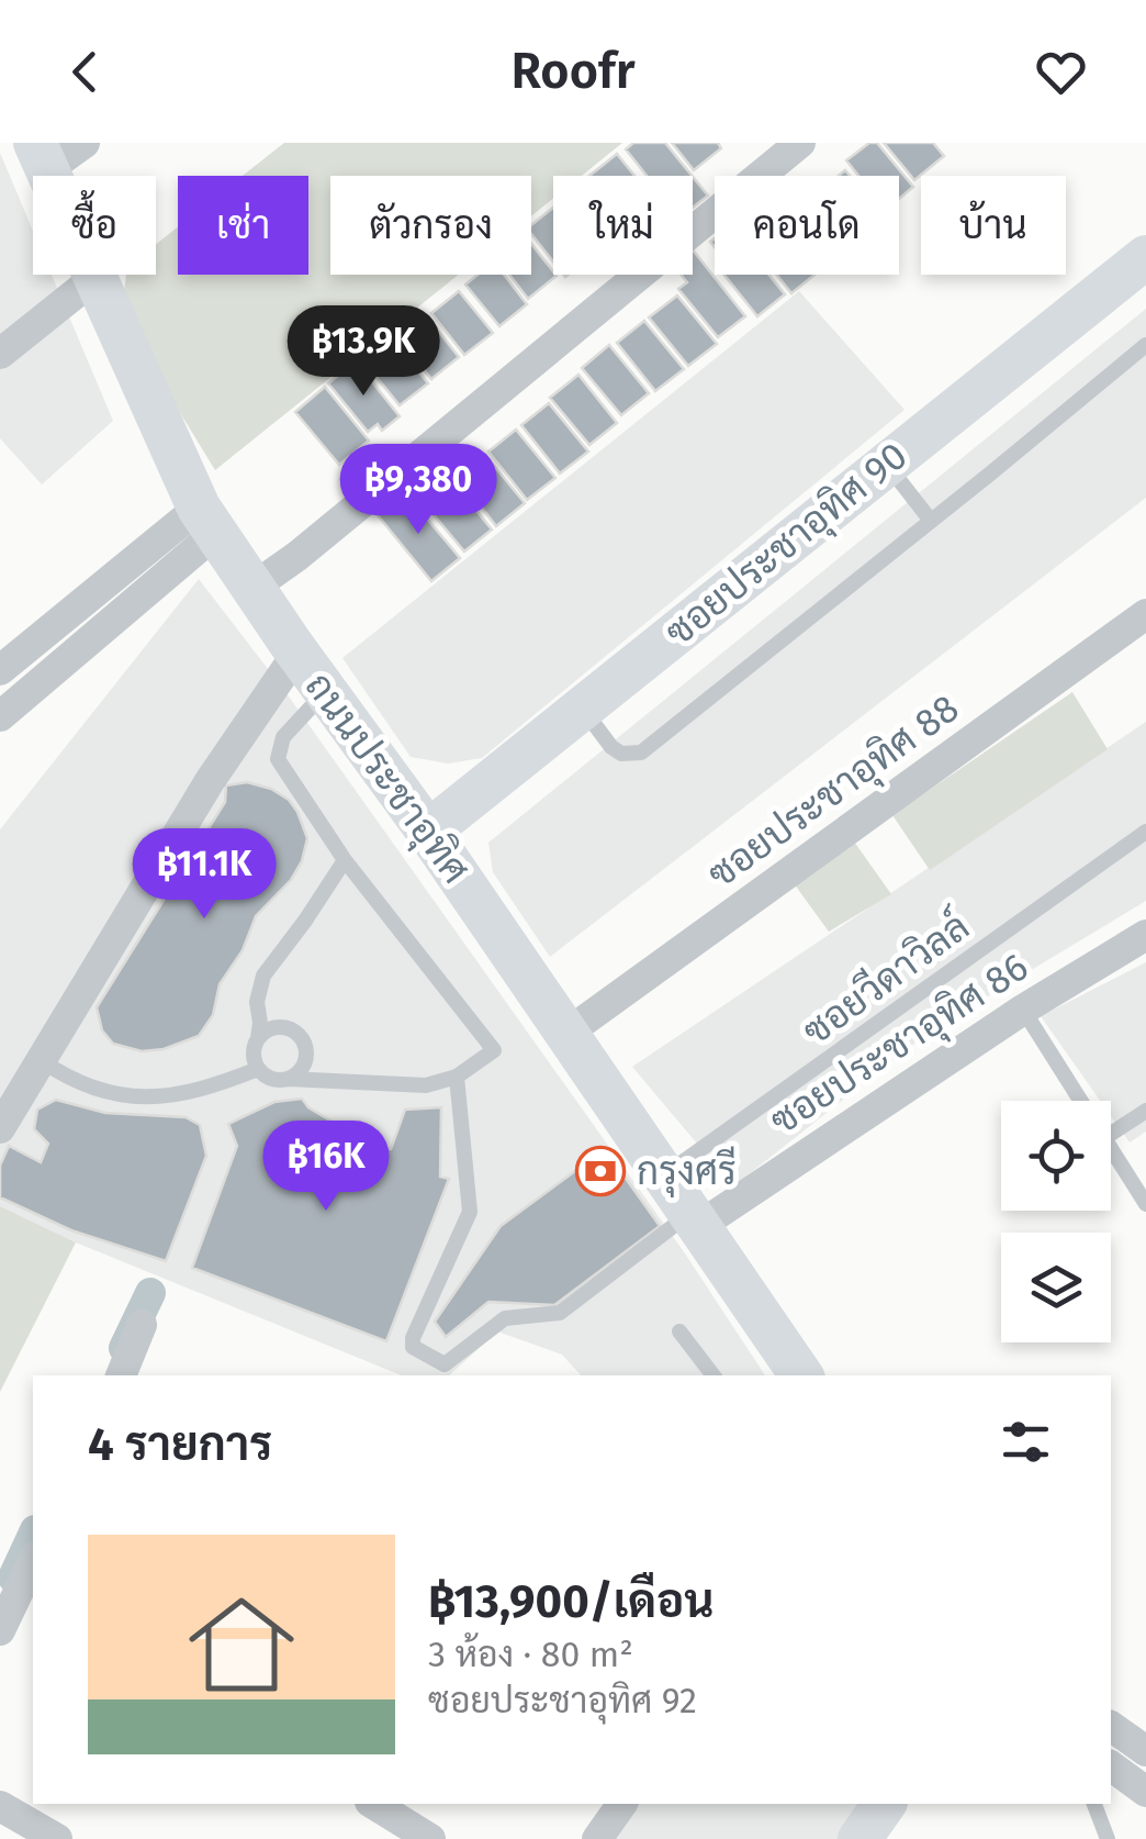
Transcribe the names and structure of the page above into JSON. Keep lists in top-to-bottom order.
{
  "streets": {
    "main road": ["ซอยประชาอุทิศ 90", "ถนนประชาอุทิศ"],
    "street": ["ซอยประชาอุทิศ 88", "ซอยประชาอุทิศ 86"],
    "lane": ["ซอยวีดาวิลล์"]
  },
  "crossings": [
    ["ซอยประชาอุทิศ 90", "ถนนประชาอุทิศ"],
    ["ถนนประชาอุทิศ", "ซอยประชาอุทิศ 88"],
    ["ถนนประชาอุทิศ", "ซอยวีดาวิลล์"],
    ["ถนนประชาอุทิศ", "ซอยประชาอุทิศ 86"]
  ],
  "places": {
    "bank": ["กรุงศรี"]
  },
  "page": {
    "header": "Roofr",
    "chip": [
      "ซื้อ",
      "เช่า",
      "ตัวกรอง",
      "ใหม่",
      "คอนโด",
      "บ้าน"
    ],
    "price": [
      "฿13.9K",
      "฿9,380",
      "฿11.1K",
      "฿16K"
    ],
    "heading": "4 รายการ",
    "list": [
      {
        "name": "฿13,900/เดือน",
        "note": "3 ห้อง · 80 m² · ซอยประชาอุทิศ 92"
      }
    ]
  }
}
